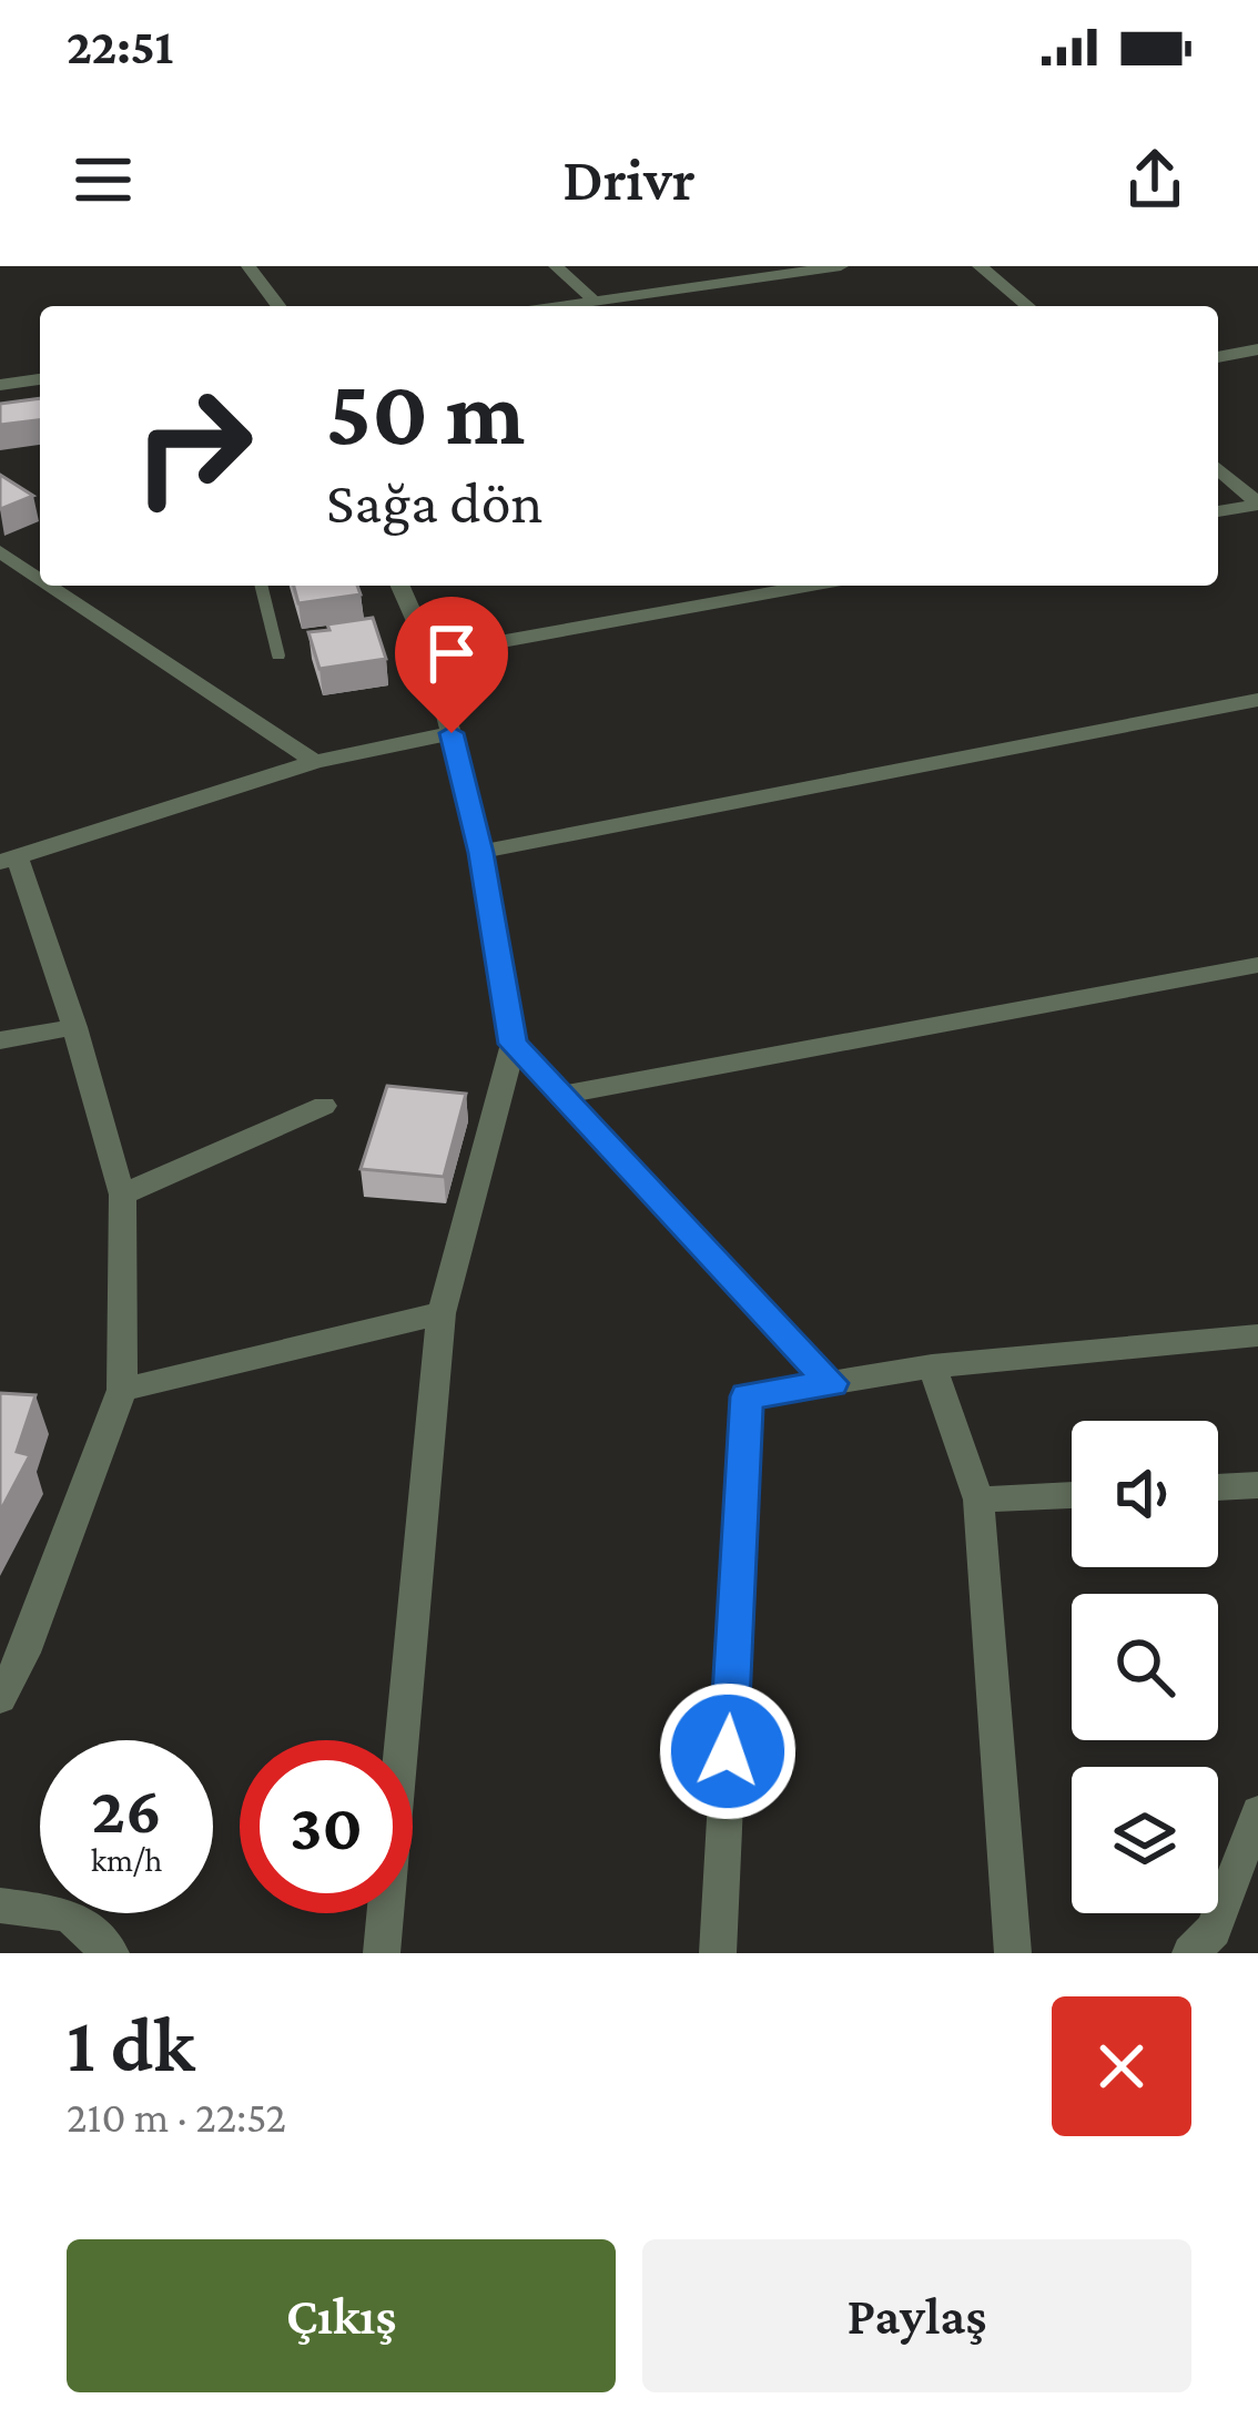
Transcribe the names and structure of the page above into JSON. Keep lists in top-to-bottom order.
{
  "page": {
    "status": "22:51",
    "header": "Drivr",
    "turn": ["50 m", "Sağa dön"],
    "speed": "26 km/h",
    "limit": "30",
    "heading": ["1 dk", "210 m · 22:52"],
    "buttons": ["Çıkış", "Paylaş"]
  }
}
